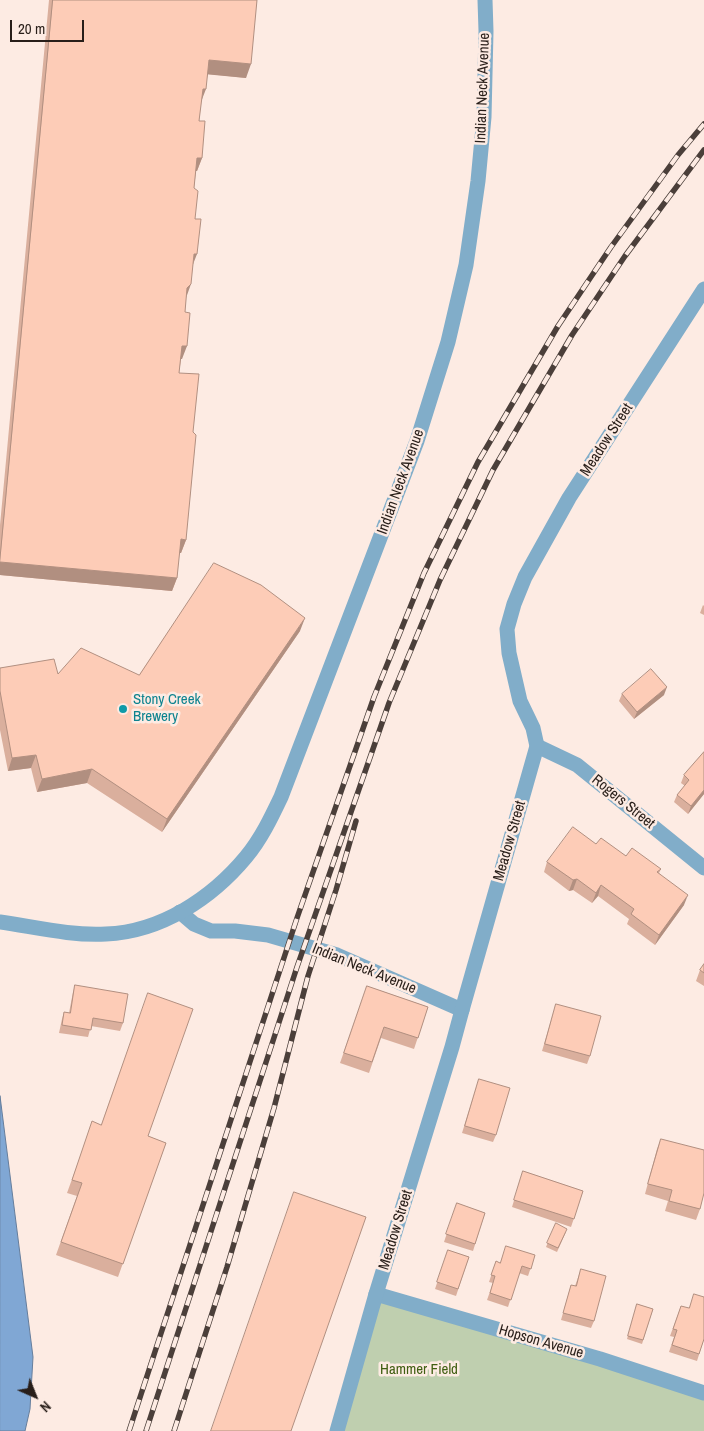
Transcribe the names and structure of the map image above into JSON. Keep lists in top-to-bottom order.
{
  "streets": {
    "street": [
      "Indian Neck Avenue",
      "Meadow Street",
      "Rogers Street",
      "Hopson Avenue"
    ]
  },
  "crossings": [
    ["Indian Neck Avenue", "Meadow Street"],
    ["Meadow Street", "Rogers Street"],
    ["Meadow Street", "Hopson Avenue"]
  ],
  "parks": ["Hammer Field"],
  "places": ["Stony Creek Brewery"],
  "scale_bar": "20 m",
  "north": "bottom right"
}
